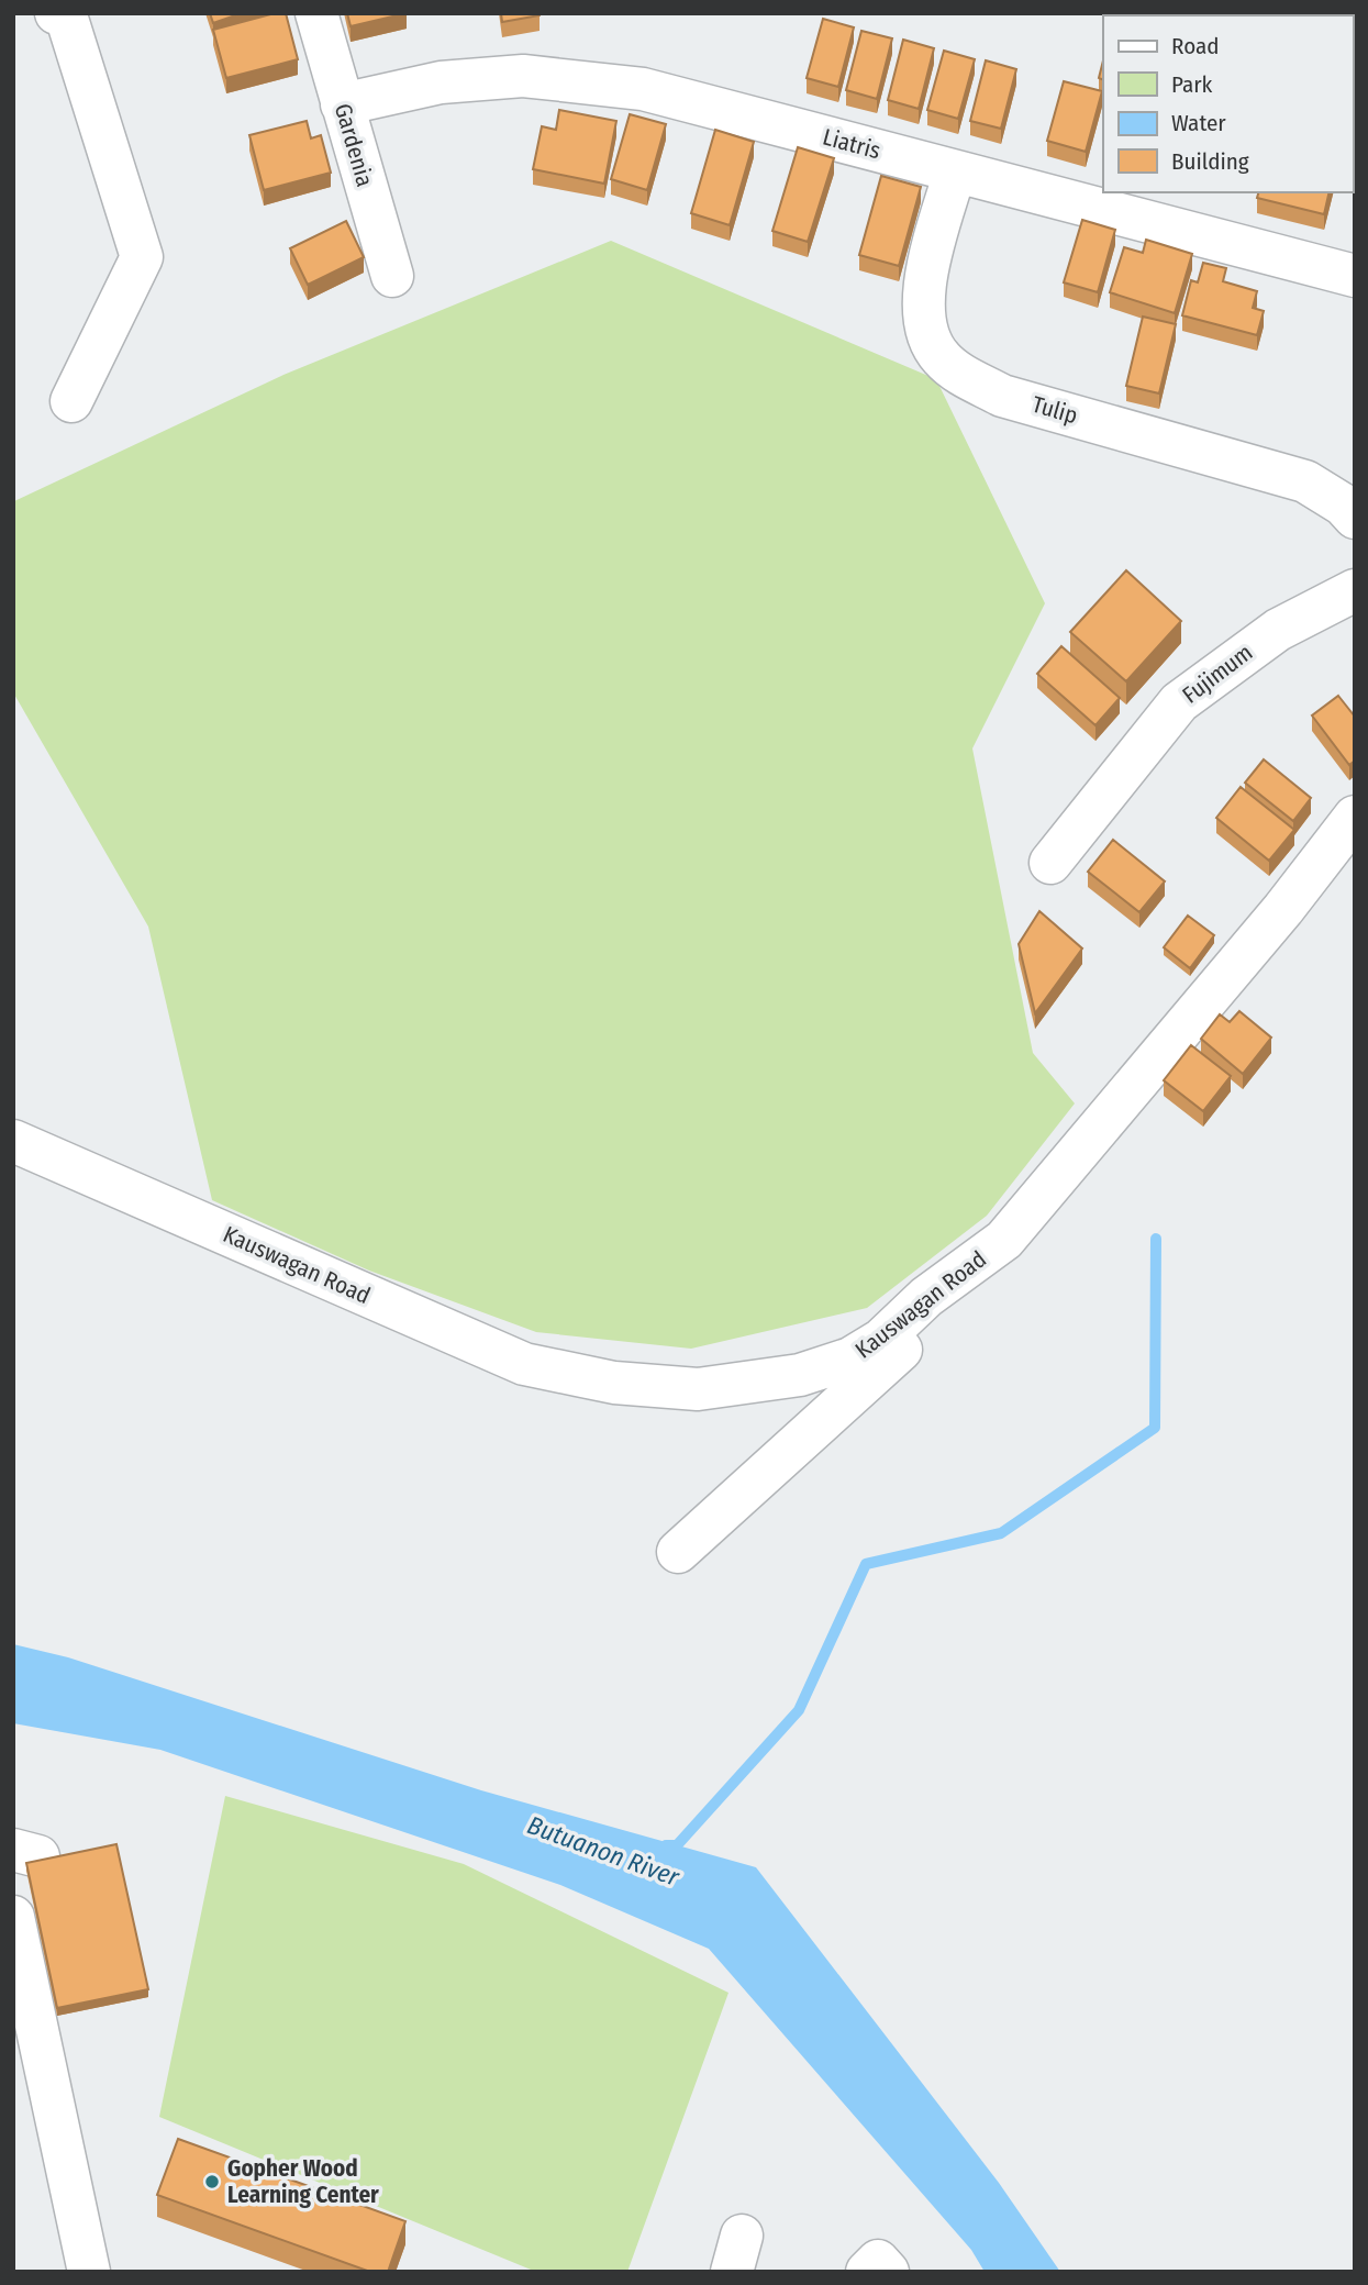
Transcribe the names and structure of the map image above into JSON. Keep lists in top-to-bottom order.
{
  "streets": {
    "street": [
      "Liatris",
      "Gardenia",
      "Tulip",
      "Fujimum",
      "Kauswagan Road"
    ]
  },
  "crossings": [
    ["Liatris", "Gardenia"],
    ["Liatris", "Tulip"]
  ],
  "water": ["Butuanon River"],
  "places": ["Gopher Wood Learning Center"],
  "legend": [
    "Road",
    "Park",
    "Water",
    "Building"
  ]
}
